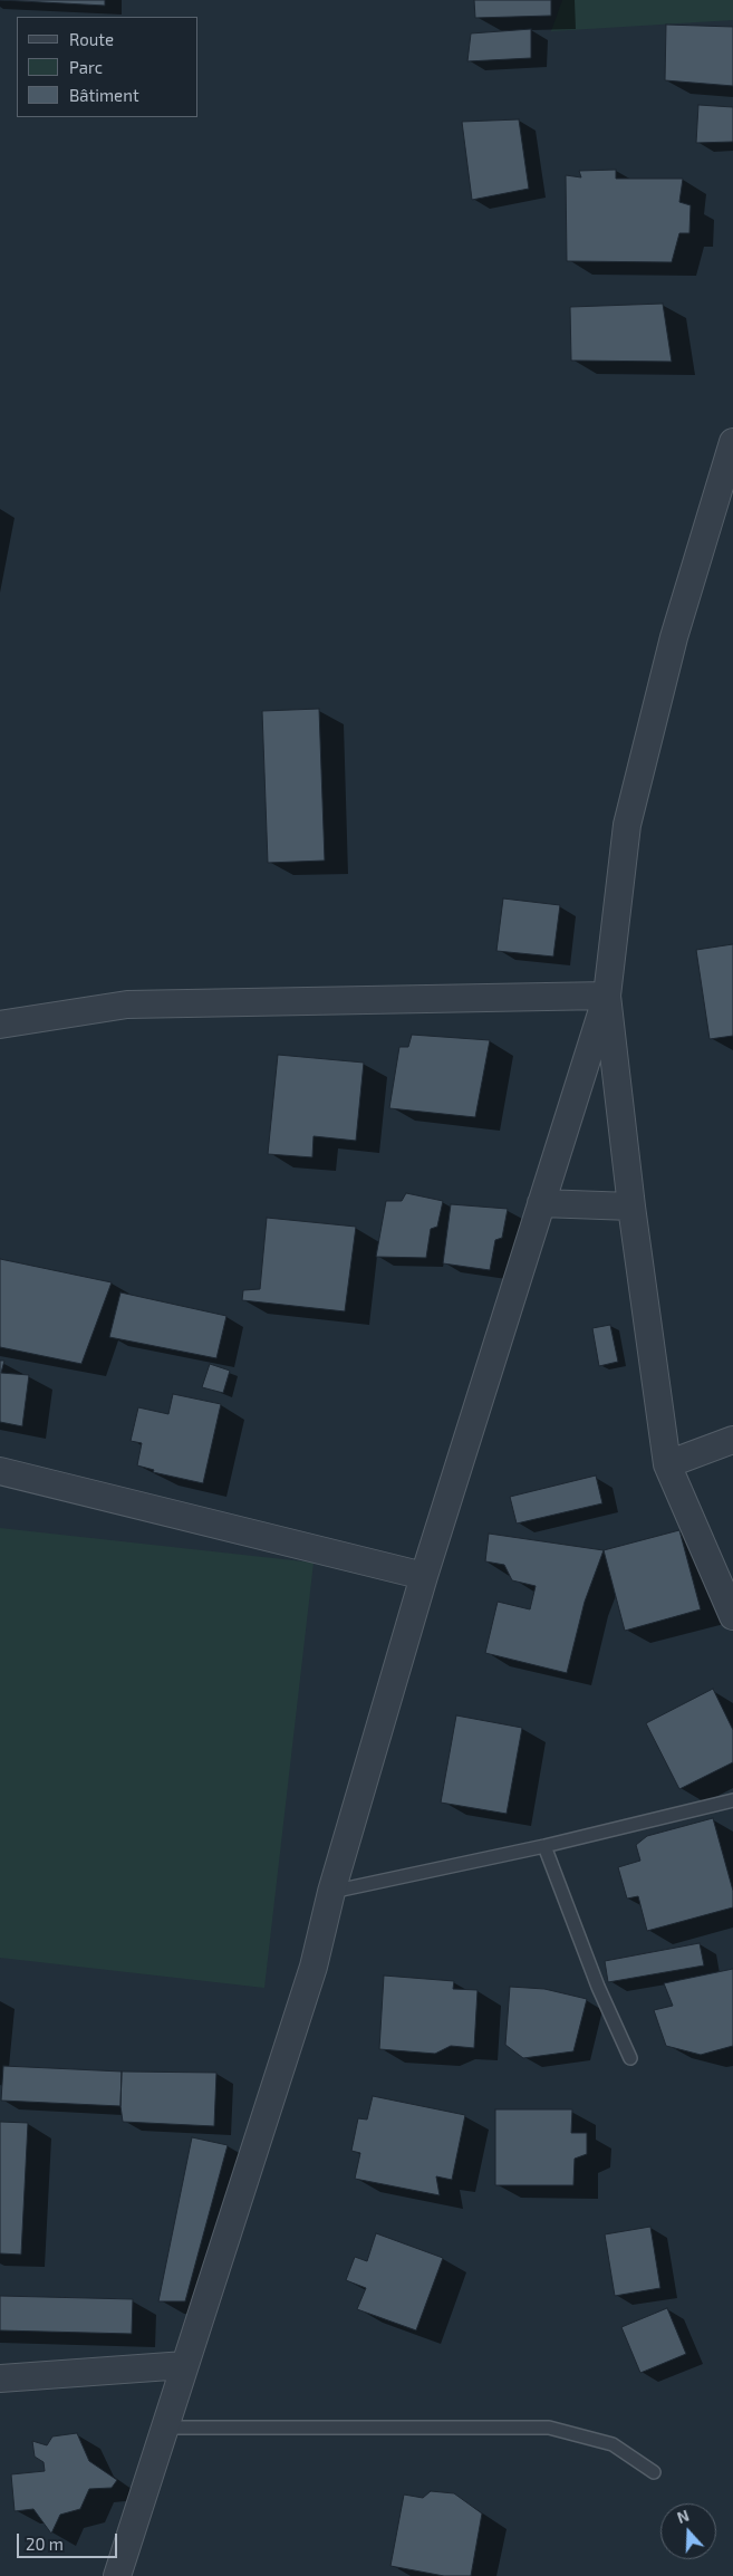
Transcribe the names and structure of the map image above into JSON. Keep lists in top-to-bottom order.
{
  "legend": ["Route", "Parc", "Bâtiment"],
  "scale_bar": "20 m",
  "north": "top"
}
